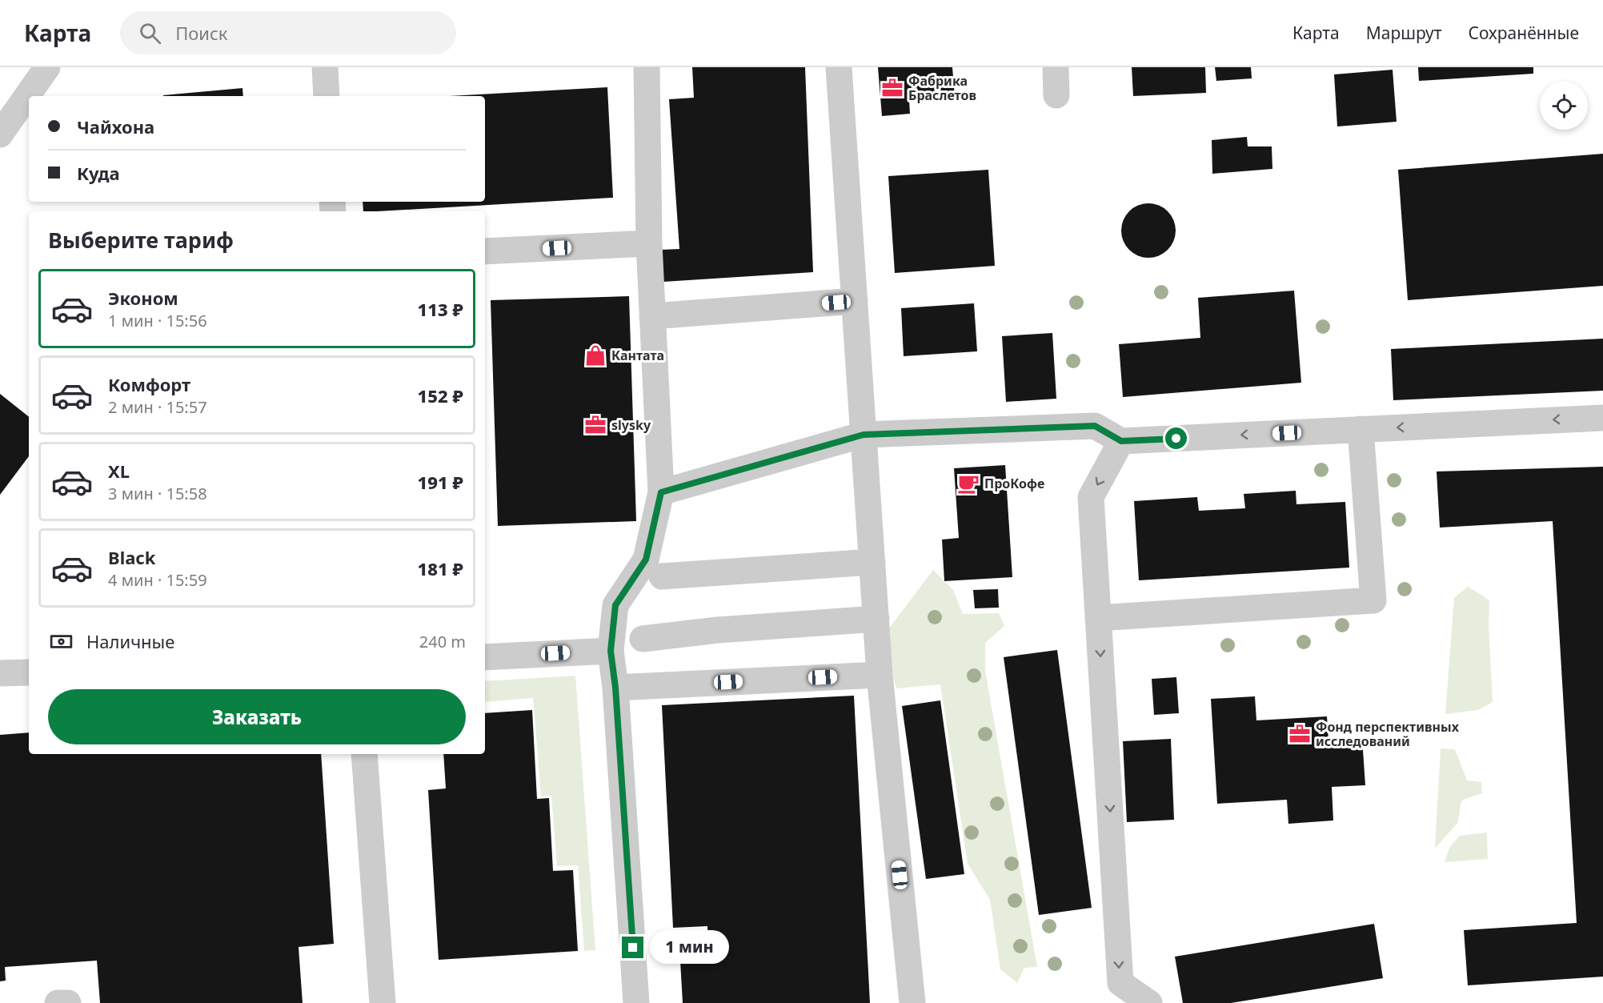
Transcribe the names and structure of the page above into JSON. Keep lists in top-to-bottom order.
{
  "places": {
    "office": ["Фабрика Браслетов", "slysky", "Фонд перспективных исследований"],
    "shop": ["Кантата"],
    "cafe": ["ПроКофе"]
  },
  "page": {
    "header": "Карта",
    "search": "Поиск",
    "nav": ["Карта", "Маршрут", "Сохранённые"],
    "banner": ["Чайхона", "Куда"],
    "heading": "Выберите тариф",
    "list": [
      {
        "name": "Эконом",
        "note": "1 мин · 15:56",
        "value": "113 ₽"
      },
      {
        "name": "Комфорт",
        "note": "2 мин · 15:57",
        "value": "152 ₽"
      },
      {
        "name": "XL",
        "note": "3 мин · 15:58",
        "value": "191 ₽"
      },
      {
        "name": "Black",
        "note": "4 мин · 15:59",
        "value": "181 ₽"
      }
    ],
    "pay": ["Наличные", "240 m"],
    "buttons": "Заказать",
    "bubble": "1 мин"
  }
}
